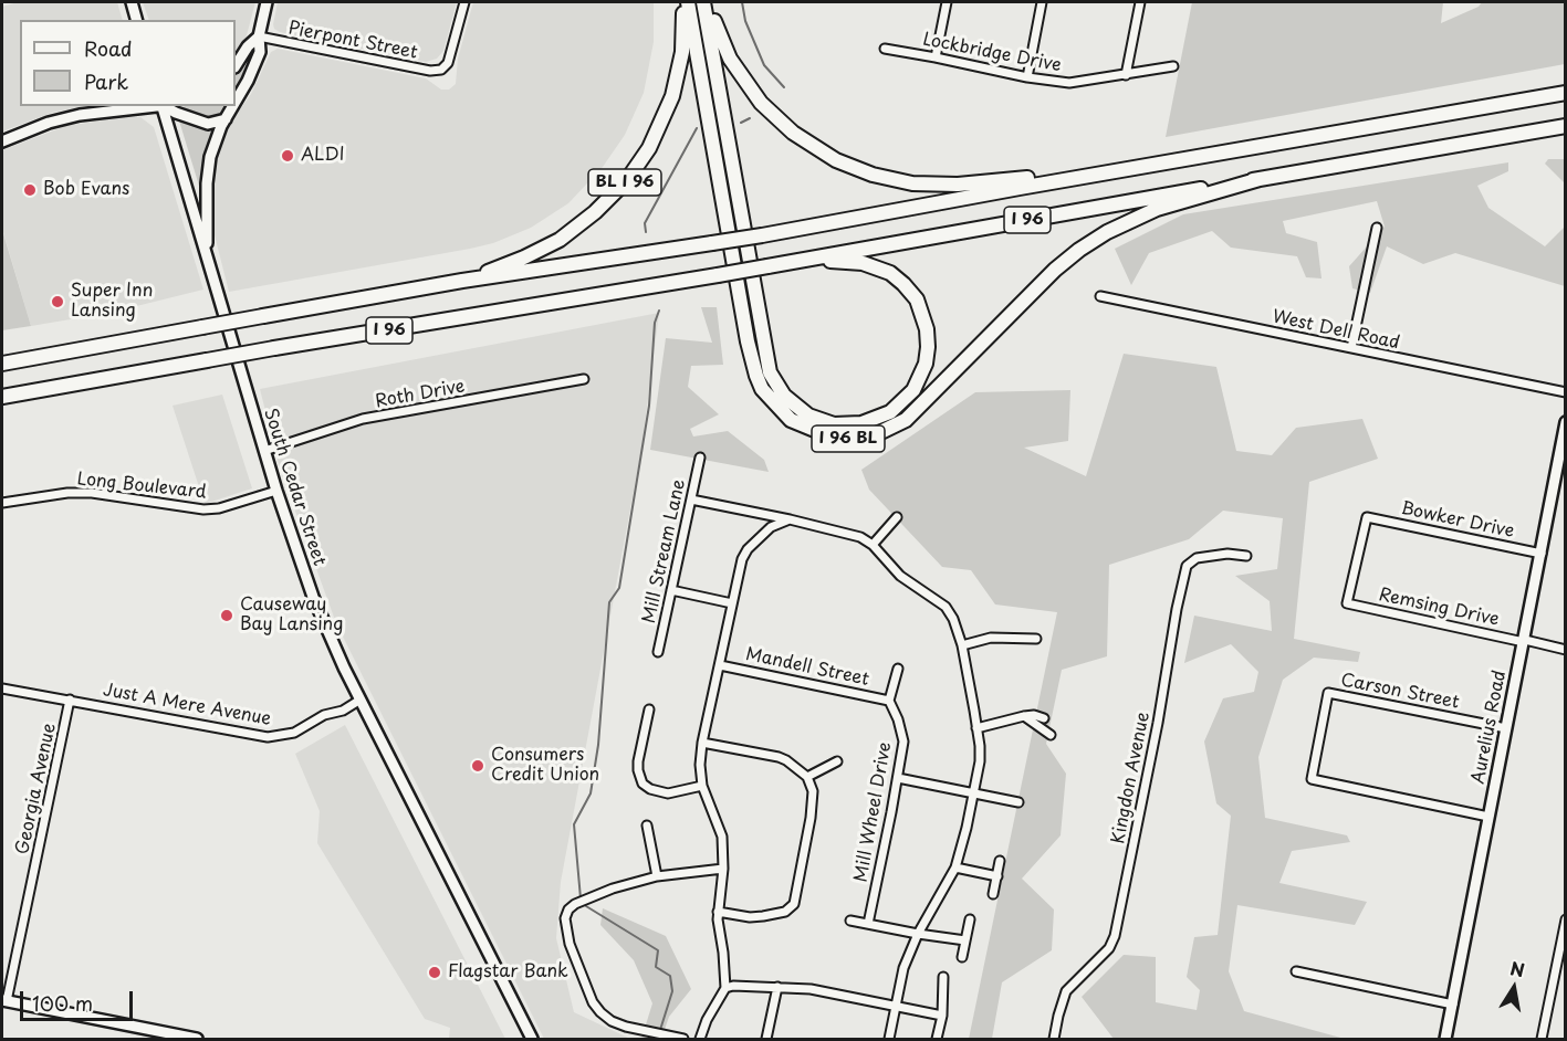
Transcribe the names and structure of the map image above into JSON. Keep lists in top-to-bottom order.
{
  "streets": {
    "highway": ["BL I 96", "I 96", "I 96 BL"],
    "main road": ["South Cedar Street", "Aurelius Road"],
    "street": [
      "Pierpont Street",
      "Lockbridge Drive",
      "West Dell Road",
      "Roth Drive",
      "Long Boulevard",
      "Bowker Drive",
      "Mill Stream Lane",
      "Remsing Drive",
      "Mandell Street",
      "Carson Street",
      "Just A Mere Avenue",
      "Kingdon Avenue",
      "Georgia Avenue",
      "Mill Wheel Drive"
    ]
  },
  "crossings": [
    ["BL I 96", "I 96"],
    ["I 96", "I 96 BL"],
    ["Roth Drive", "South Cedar Street"],
    ["Long Boulevard", "South Cedar Street"],
    ["South Cedar Street", "Just A Mere Avenue"],
    ["Bowker Drive", "Remsing Drive"],
    ["Bowker Drive", "Aurelius Road"],
    ["Remsing Drive", "Aurelius Road"],
    ["Mandell Street", "Mill Wheel Drive"],
    ["Carson Street", "Aurelius Road"],
    ["Just A Mere Avenue", "Georgia Avenue"]
  ],
  "places": [
    "ALDI",
    "Bob Evans",
    "Super Inn Lansing",
    "Causeway Bay Lansing",
    "Consumers Credit Union",
    "Flagstar Bank"
  ],
  "legend": ["Road", "Park"],
  "scale_bar": "100 m",
  "north": "top"
}
